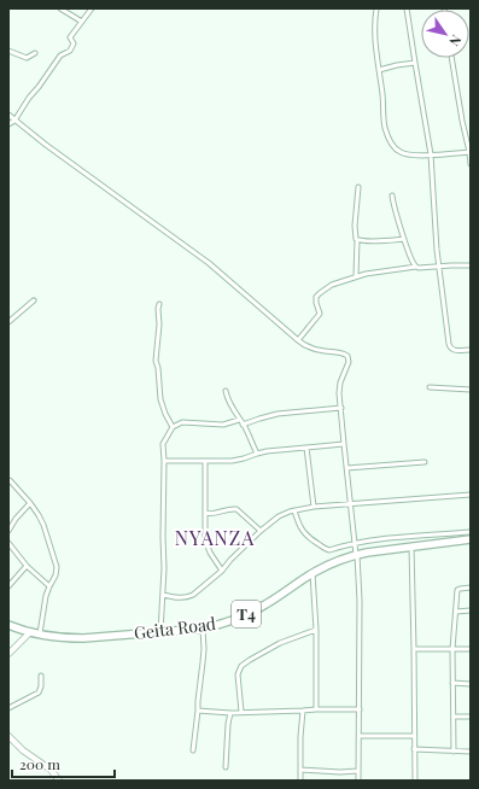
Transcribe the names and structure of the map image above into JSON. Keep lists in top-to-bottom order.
{
  "streets": {
    "highway": ["T4", "Geita Road"]
  },
  "districts": ["NYANZA"],
  "scale_bar": "200 m",
  "north": "bottom right"
}
